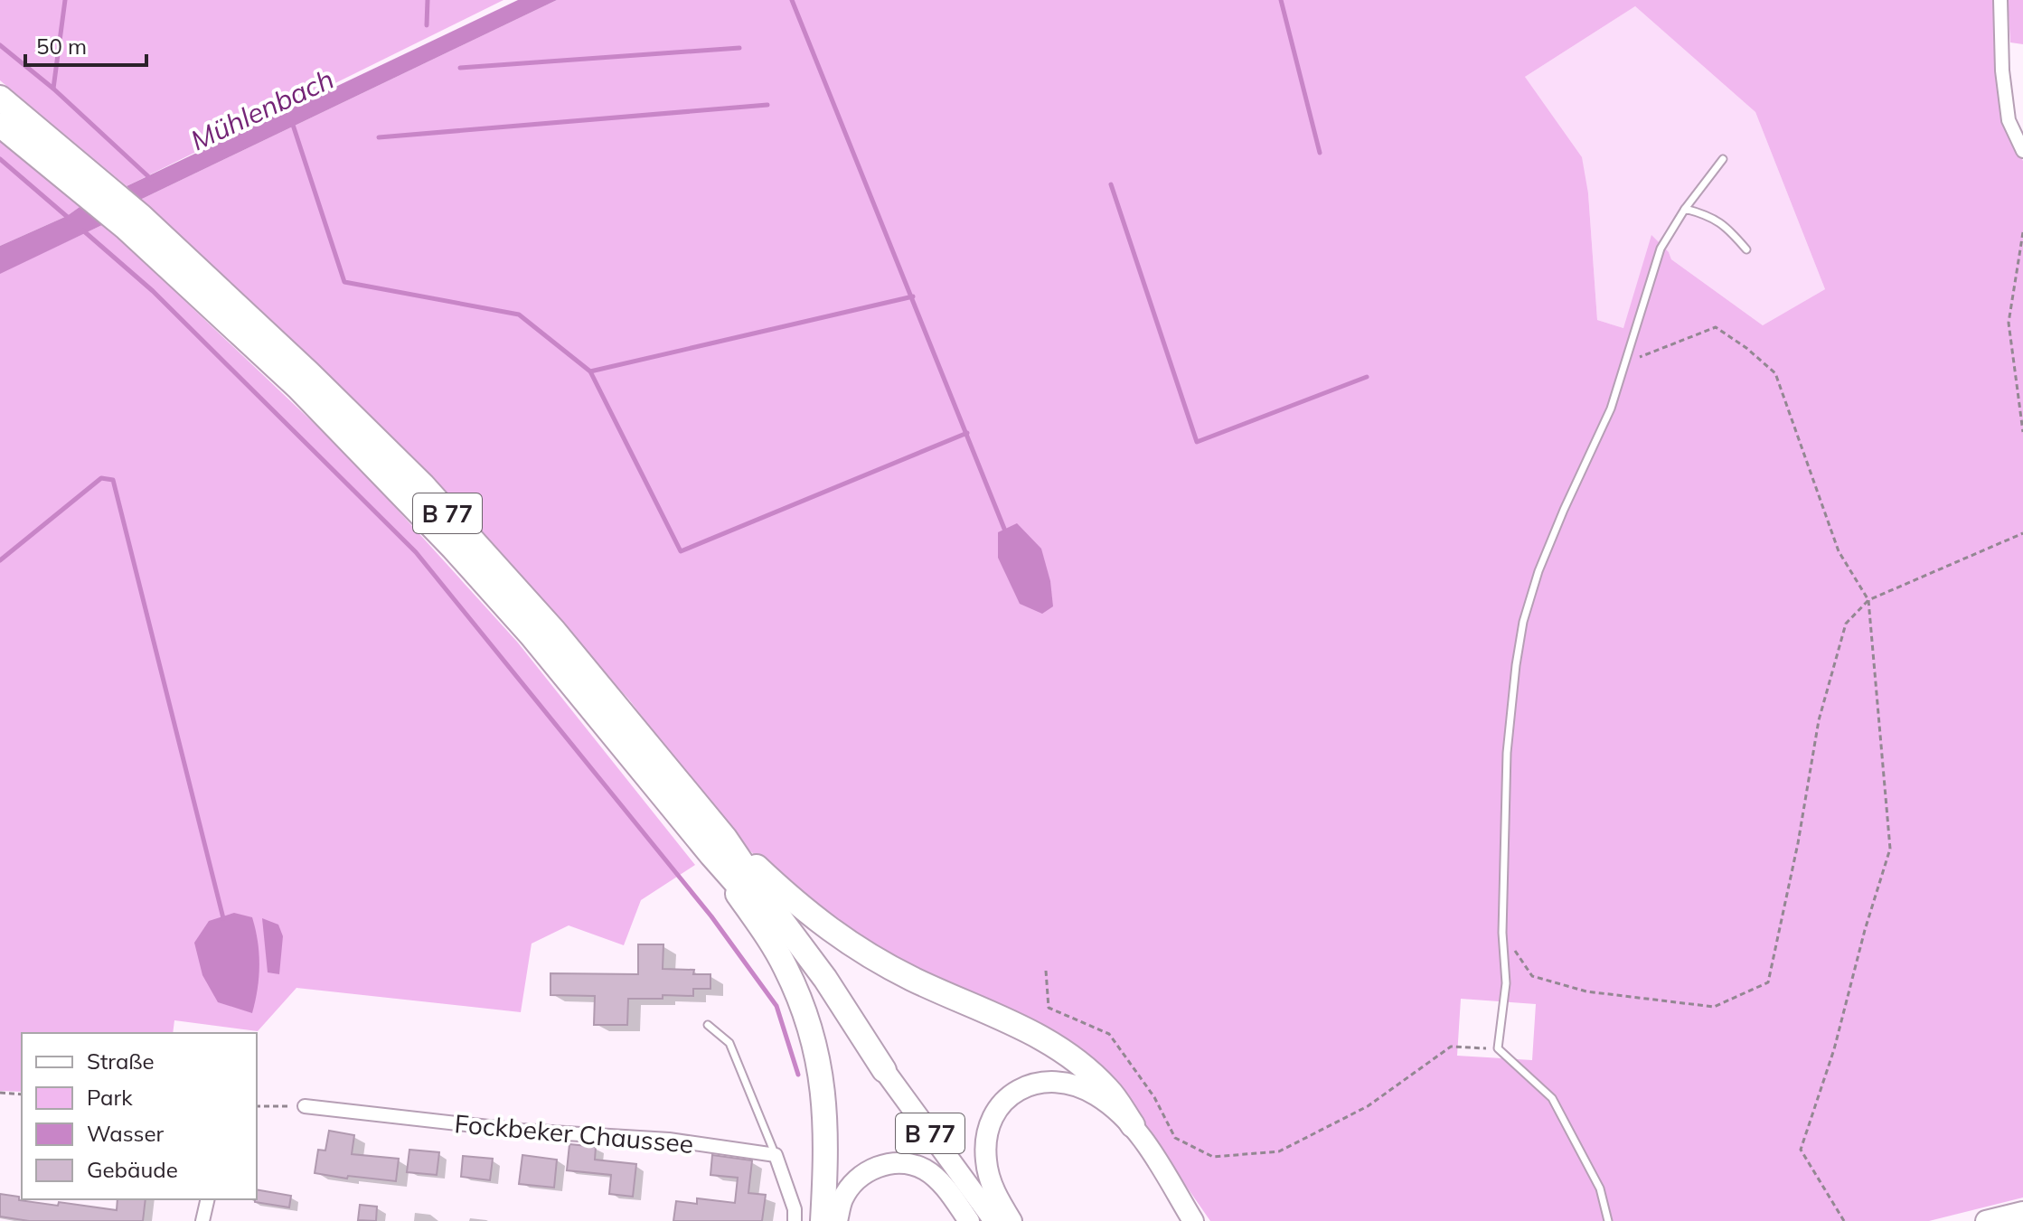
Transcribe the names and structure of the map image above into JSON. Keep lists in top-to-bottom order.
{
  "streets": {
    "highway": ["B 77"],
    "street": ["Fockbeker Chaussee"]
  },
  "water": ["Mühlenbach"],
  "legend": [
    "Straße",
    "Park",
    "Wasser",
    "Gebäude"
  ],
  "scale_bar": "50 m"
}
